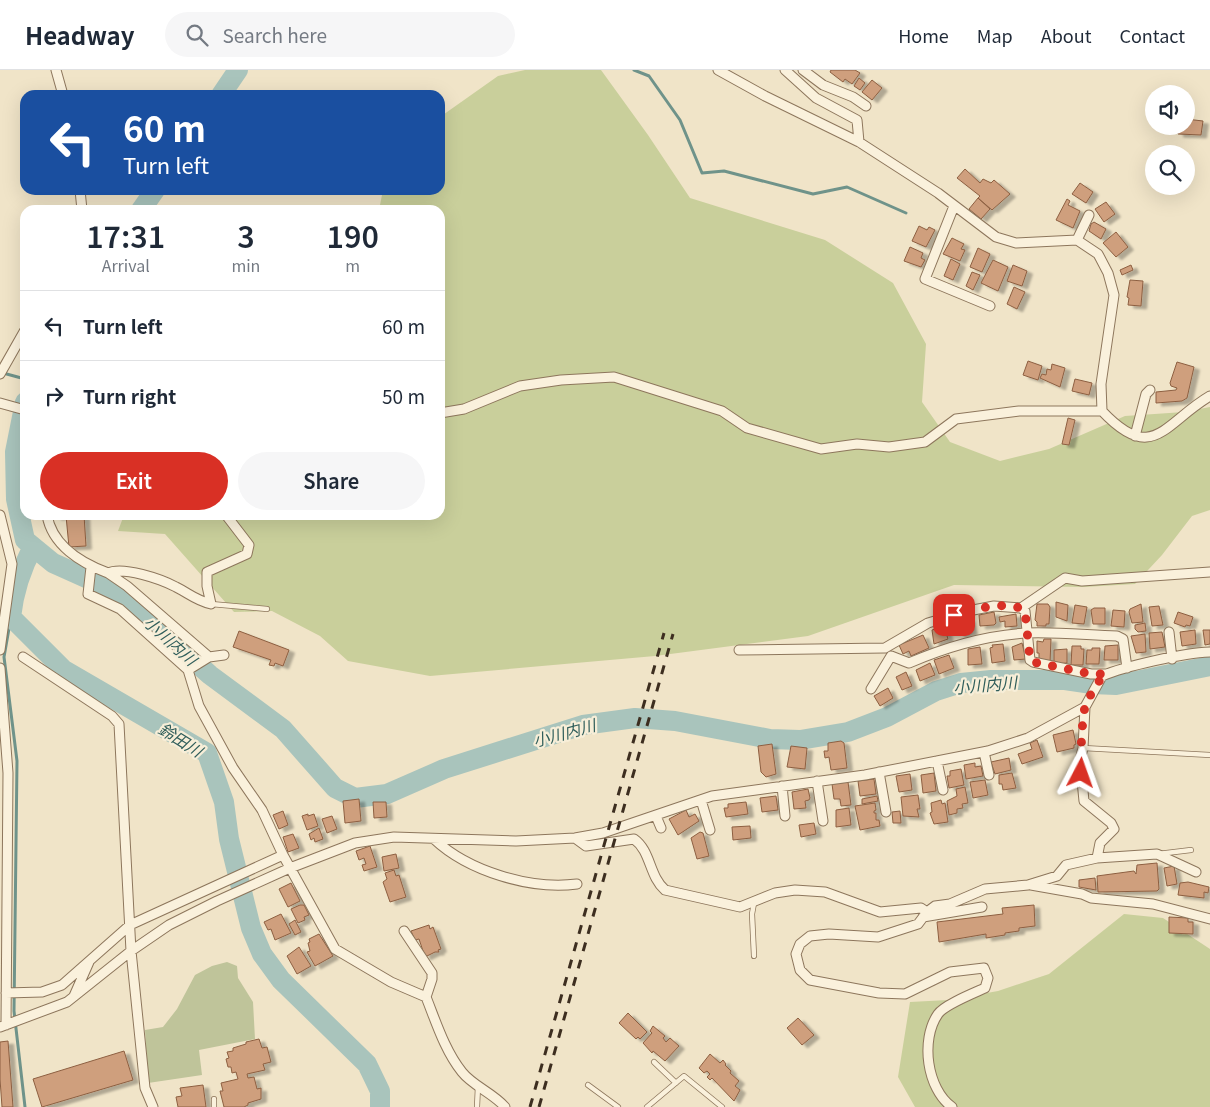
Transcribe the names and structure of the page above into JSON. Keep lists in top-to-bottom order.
{
  "water": ["小川内川", "鈴田川"],
  "page": {
    "header": "Headway",
    "search": "Search here",
    "nav": [
      "Home",
      "Map",
      "About",
      "Contact"
    ],
    "turn": ["60 m", "Turn left"],
    "eta": [
      "17:31",
      "Arrival",
      "3",
      "min",
      "190",
      "m"
    ],
    "list": [
      {
        "name": "Turn left",
        "value": "60 m"
      },
      {
        "name": "Turn right",
        "value": "50 m"
      }
    ],
    "buttons": ["Exit", "Share"]
  }
}
